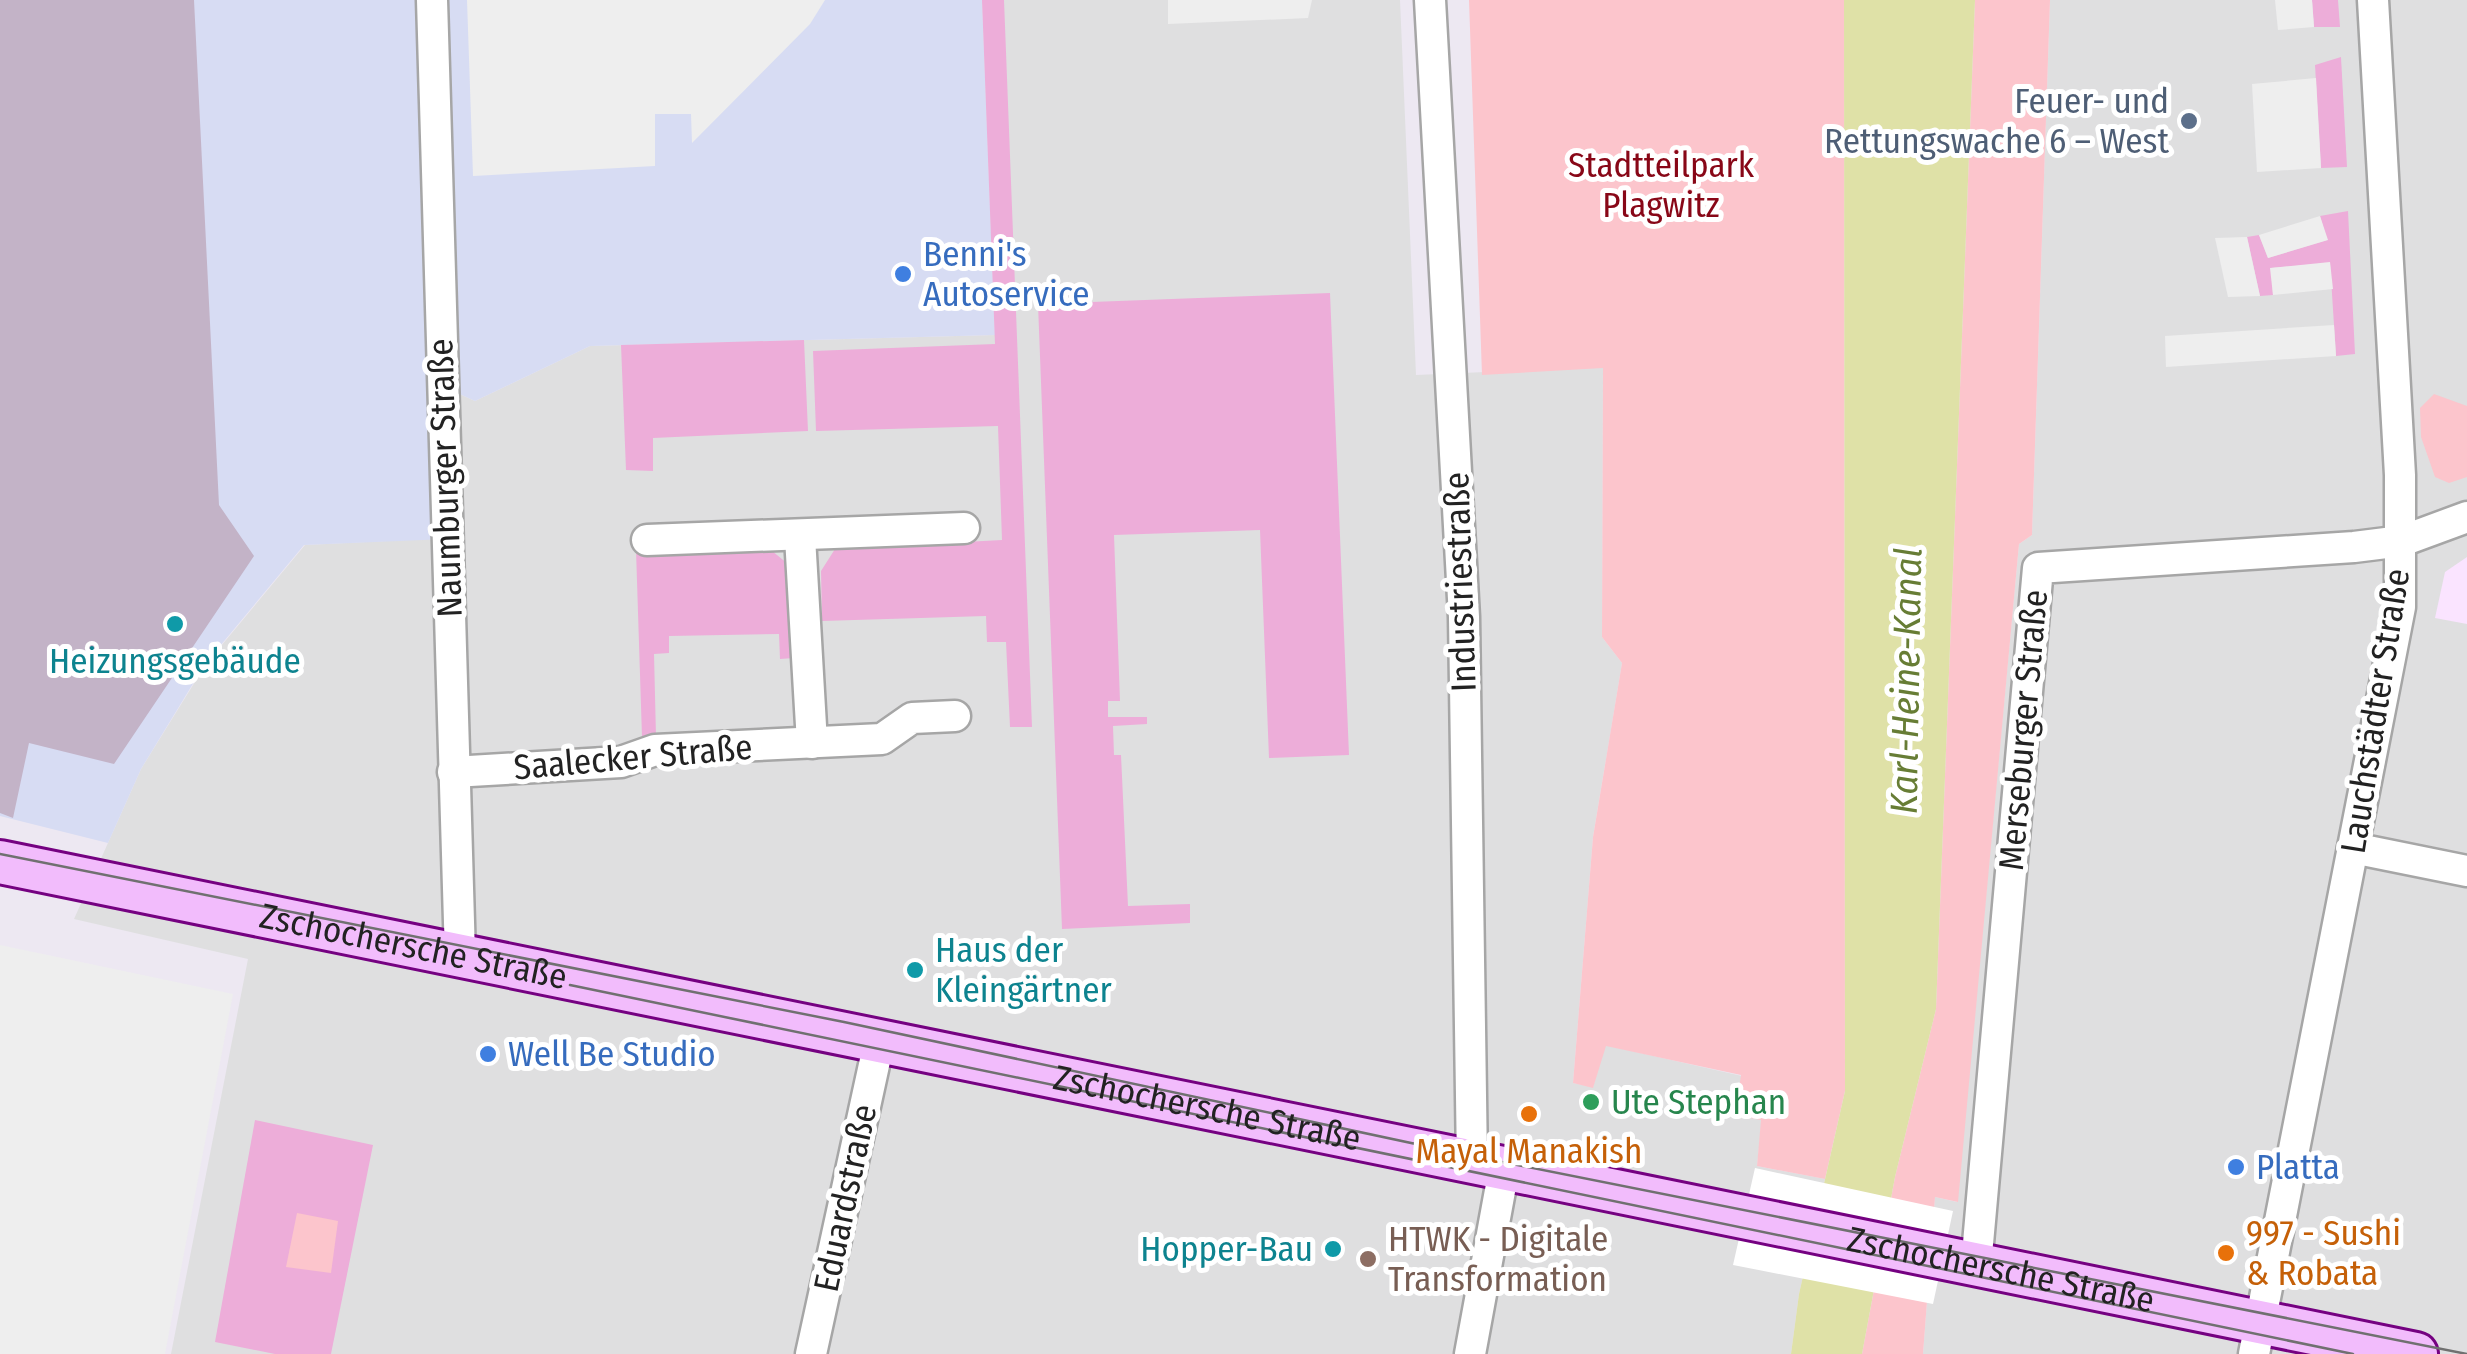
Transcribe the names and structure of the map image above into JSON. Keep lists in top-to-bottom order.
{
  "streets": {
    "main road": ["Zschochersche Straße"],
    "street": [
      "Naumburger Straße",
      "Industriestraße",
      "Lauchstädter Straße",
      "Merseburger Straße",
      "Saalecker Straße",
      "Eduardstraße"
    ]
  },
  "crossings": [
    ["Naumburger Straße", "Saalecker Straße"],
    ["Naumburger Straße", "Zschochersche Straße"],
    ["Industriestraße", "Zschochersche Straße"],
    ["Lauchstädter Straße", "Merseburger Straße"],
    ["Lauchstädter Straße", "Zschochersche Straße"],
    ["Merseburger Straße", "Zschochersche Straße"],
    ["Zschochersche Straße", "Eduardstraße"]
  ],
  "water": ["Karl-Heine-Kanal"],
  "parks": ["Stadtteilpark Plagwitz"],
  "places": [
    "Feuer- und Rettungswache 6 – West",
    "Benni's Autoservice",
    "Heizungsgebäude",
    "Haus der Kleingärtner",
    "Well Be Studio",
    "Ute Stephan",
    "Mayal Manakish",
    "Platta",
    "Hopper-Bau",
    "997 - Sushi & Robata",
    "HTWK - Digitale Transformation"
  ]
}
